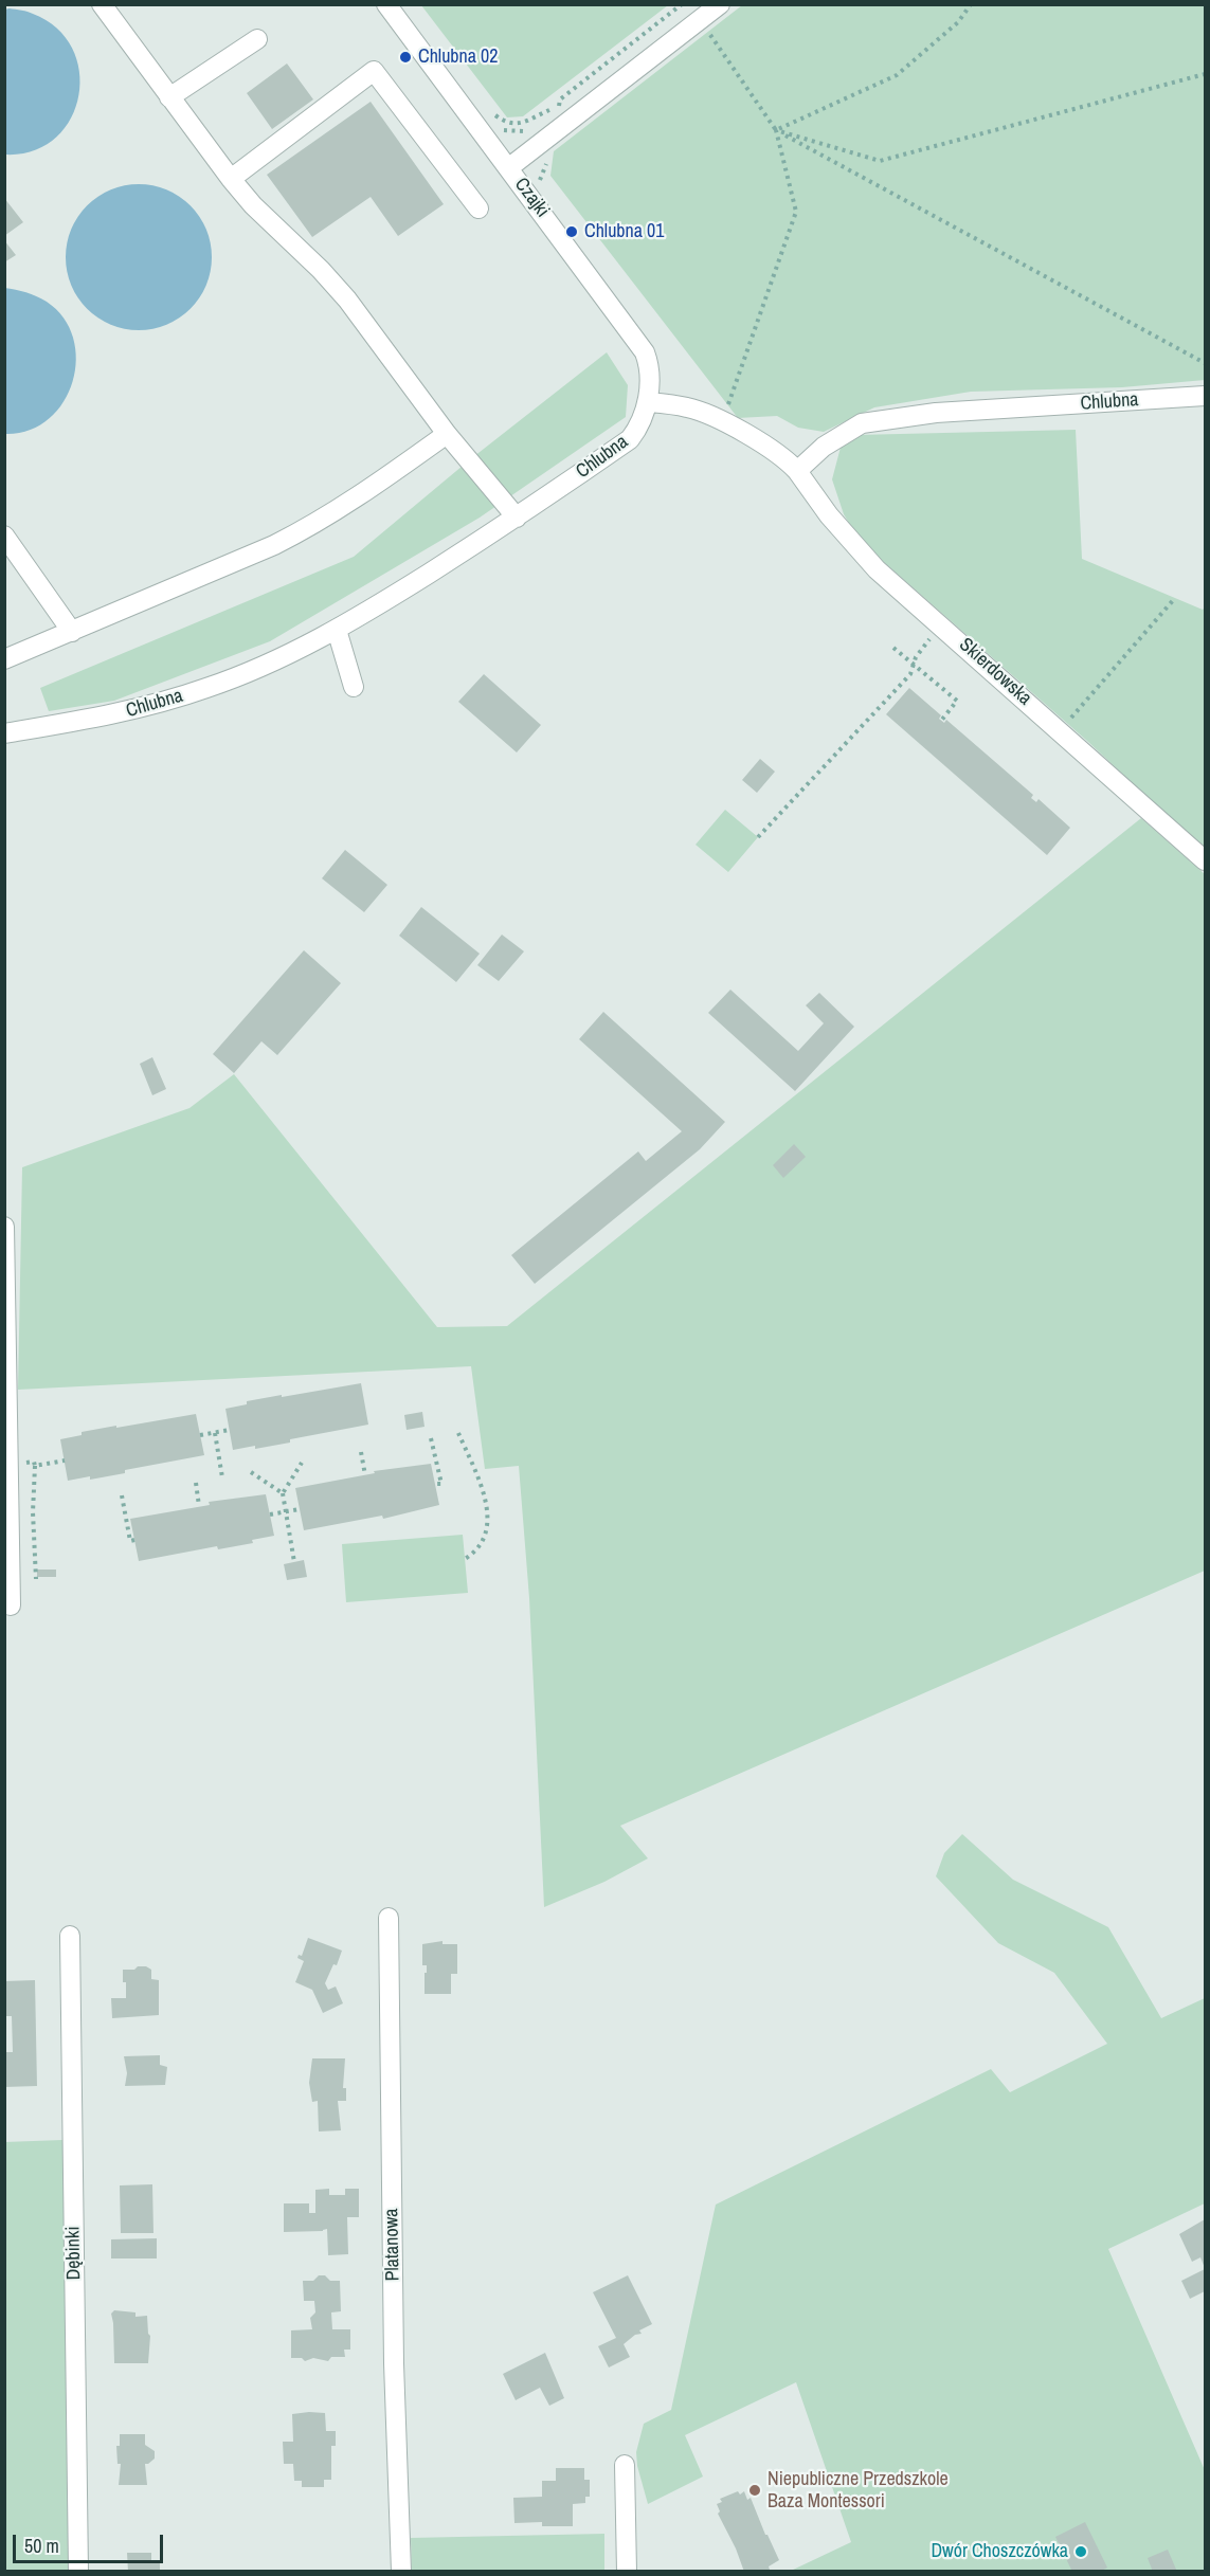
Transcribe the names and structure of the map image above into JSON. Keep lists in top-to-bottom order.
{
  "streets": {
    "street": [
      "Czajki",
      "Chlubna",
      "Skierdowska",
      "Platanowa",
      "Dębinki"
    ]
  },
  "crossings": [
    ["Czajki", "Chlubna"],
    ["Chlubna", "Skierdowska"]
  ],
  "places": [
    "Chlubna 02",
    "Chlubna 01",
    "Niepubliczne Przedszkole Baza Montessori",
    "Dwór Choszczówka"
  ],
  "scale_bar": "50 m"
}
